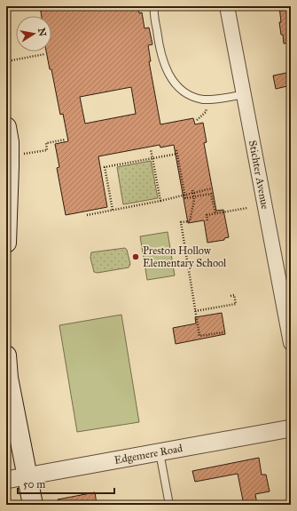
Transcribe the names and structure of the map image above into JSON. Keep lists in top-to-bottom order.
{
  "streets": {
    "street": ["Stichter Avenue", "Edgemere Road"]
  },
  "places": ["Preston Hollow Elementary School"],
  "scale_bar": "50 m",
  "north": "right"
}
